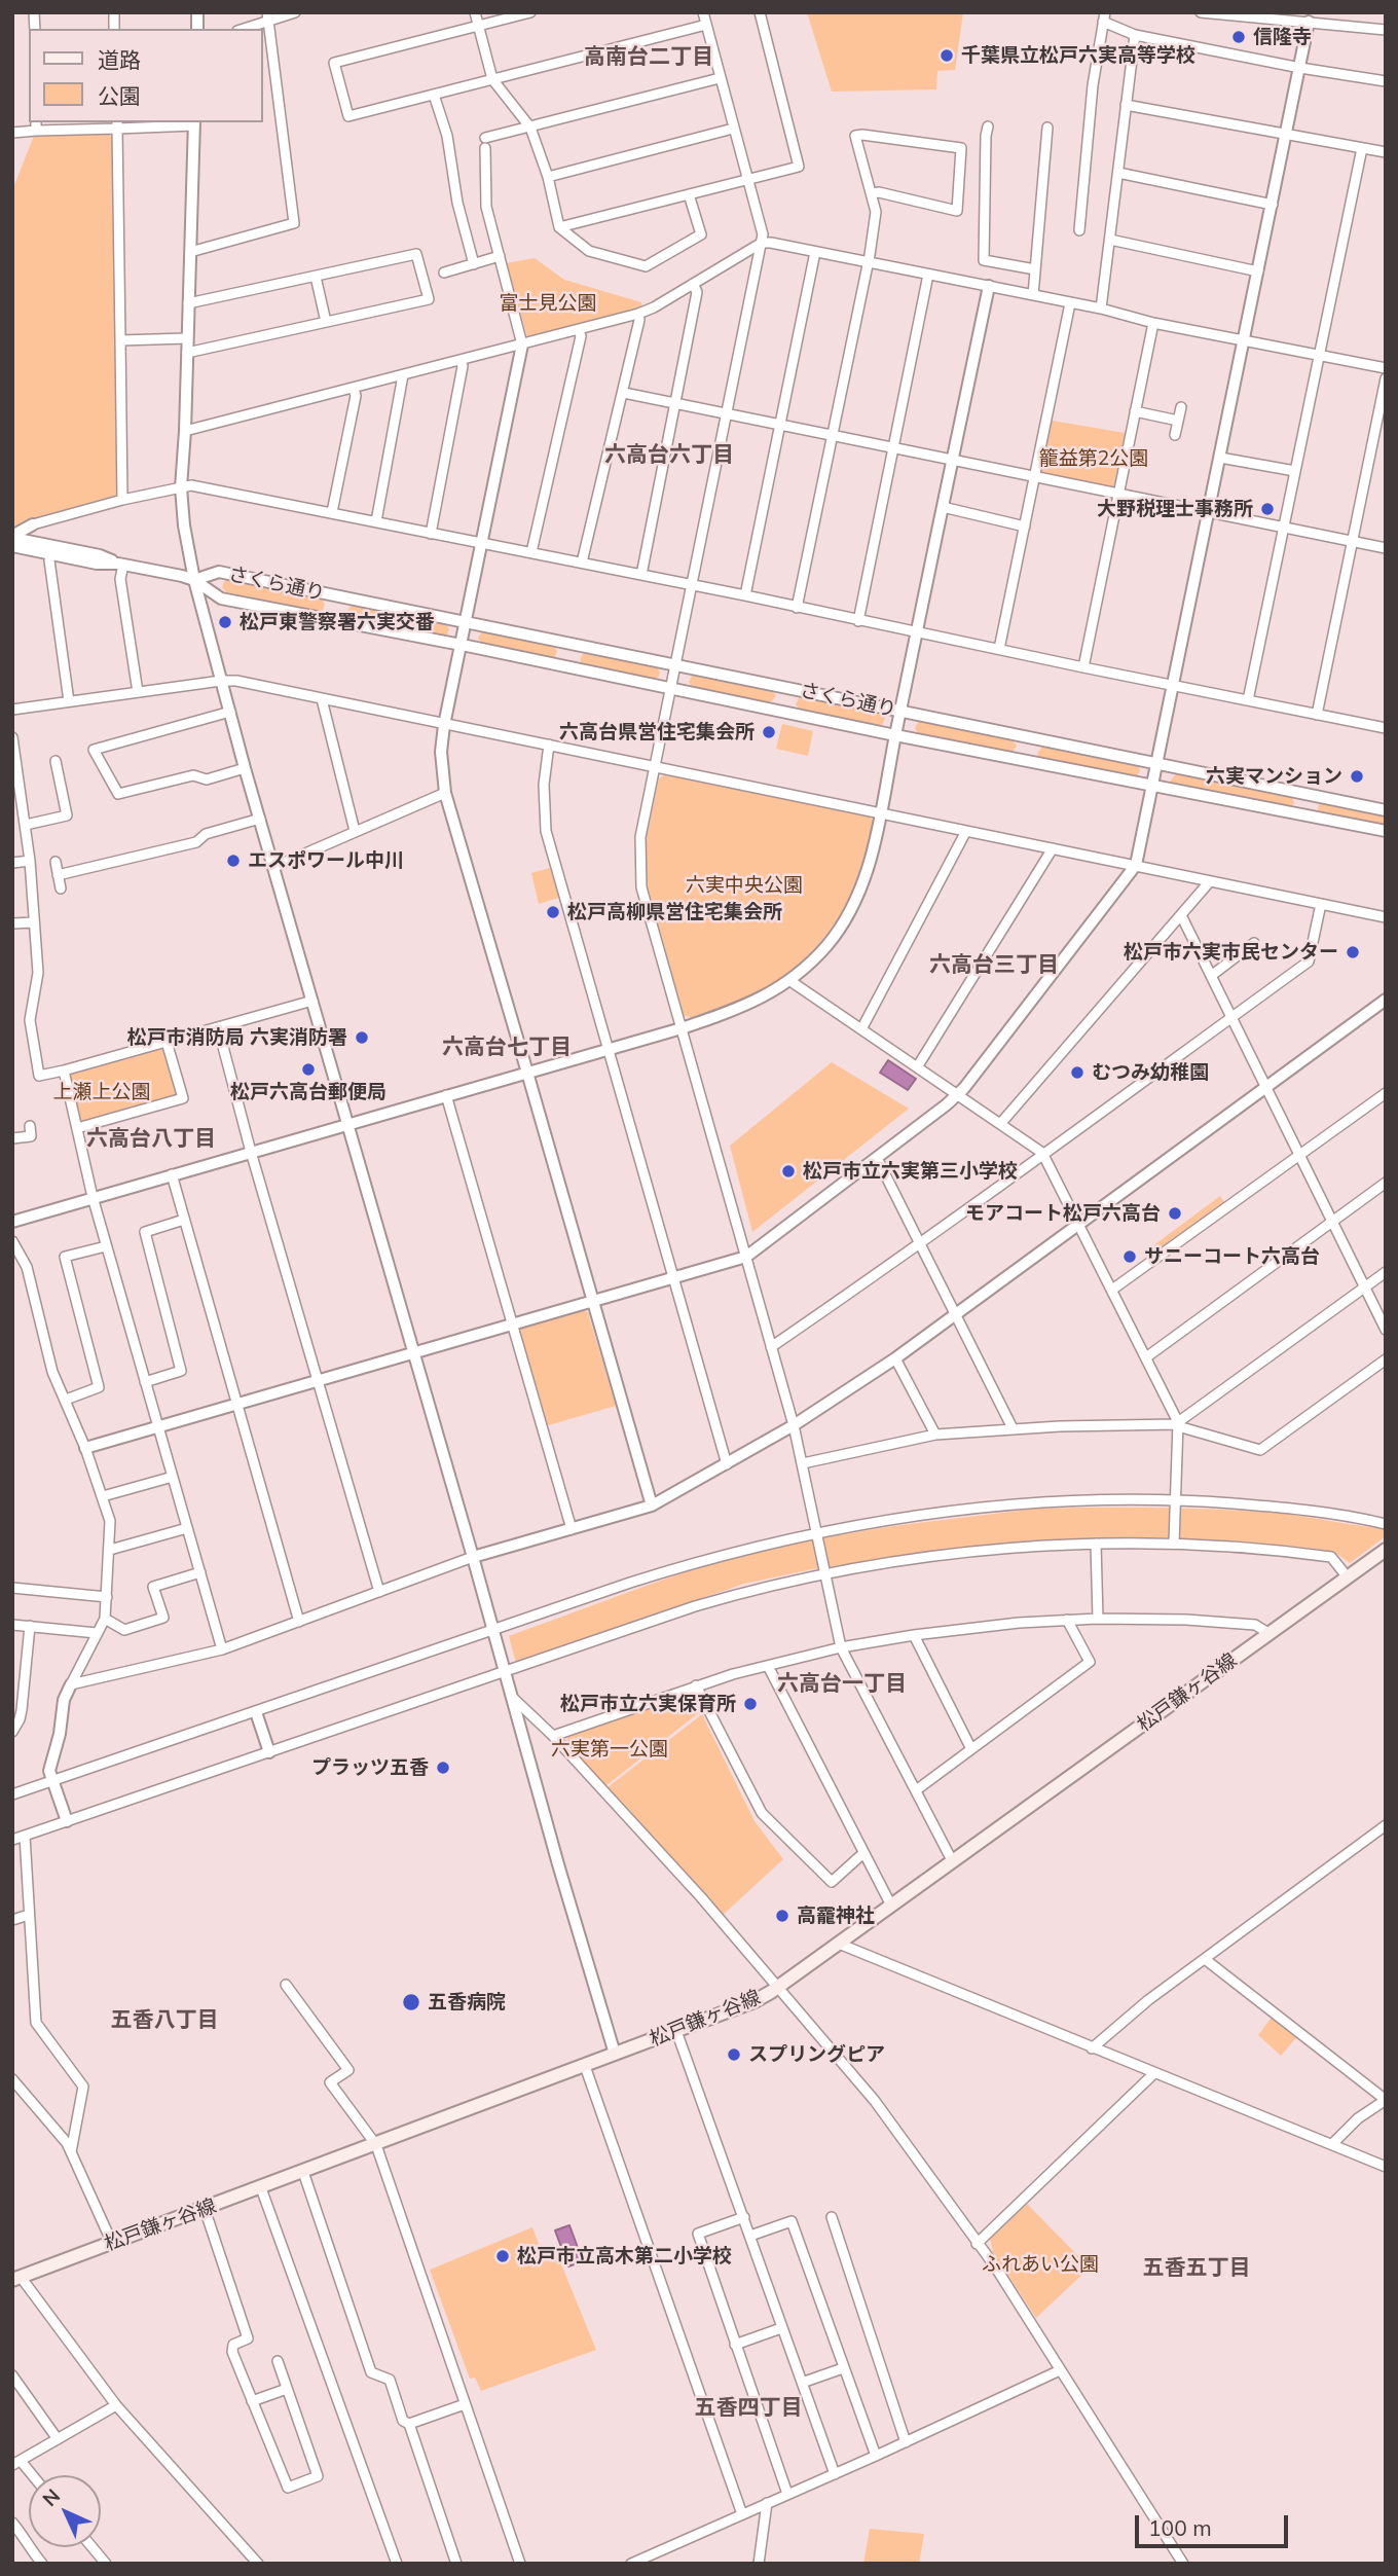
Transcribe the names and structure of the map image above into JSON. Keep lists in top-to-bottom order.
{
  "streets": {
    "main road": ["松戸鎌ヶ谷線"],
    "street": ["さくら通り"]
  },
  "districts": [
    "高南台二丁目",
    "六高台六丁目",
    "六高台三丁目",
    "六高台七丁目",
    "六高台八丁目",
    "六高台一丁目",
    "五香八丁目",
    "五香五丁目",
    "五香四丁目"
  ],
  "parks": [
    "富士見公園",
    "籠益第2公園",
    "六実中央公園",
    "上瀬上公園",
    "六実第一公園",
    "ふれあい公園"
  ],
  "places": [
    "信隆寺",
    "千葉県立松戸六実高等学校",
    "大野税理士事務所",
    "松戸東警察署六実交番",
    "六高台県営住宅集会所",
    "六実マンション",
    "エスポワール中川",
    "松戸高柳県営住宅集会所",
    "松戸市六実市民センター",
    "松戸市消防局 六実消防署",
    "松戸六高台郵便局",
    "むつみ幼稚園",
    "松戸市立六実第三小学校",
    "モアコート松戸六高台",
    "サニーコート六高台",
    "松戸市立六実保育所",
    "プラッツ五香",
    "高靇神社",
    "五香病院",
    "スプリングピア",
    "松戸市立高木第二小学校"
  ],
  "legend": ["道路", "公園"],
  "scale_bar": "100 m",
  "north": "top left"
}
